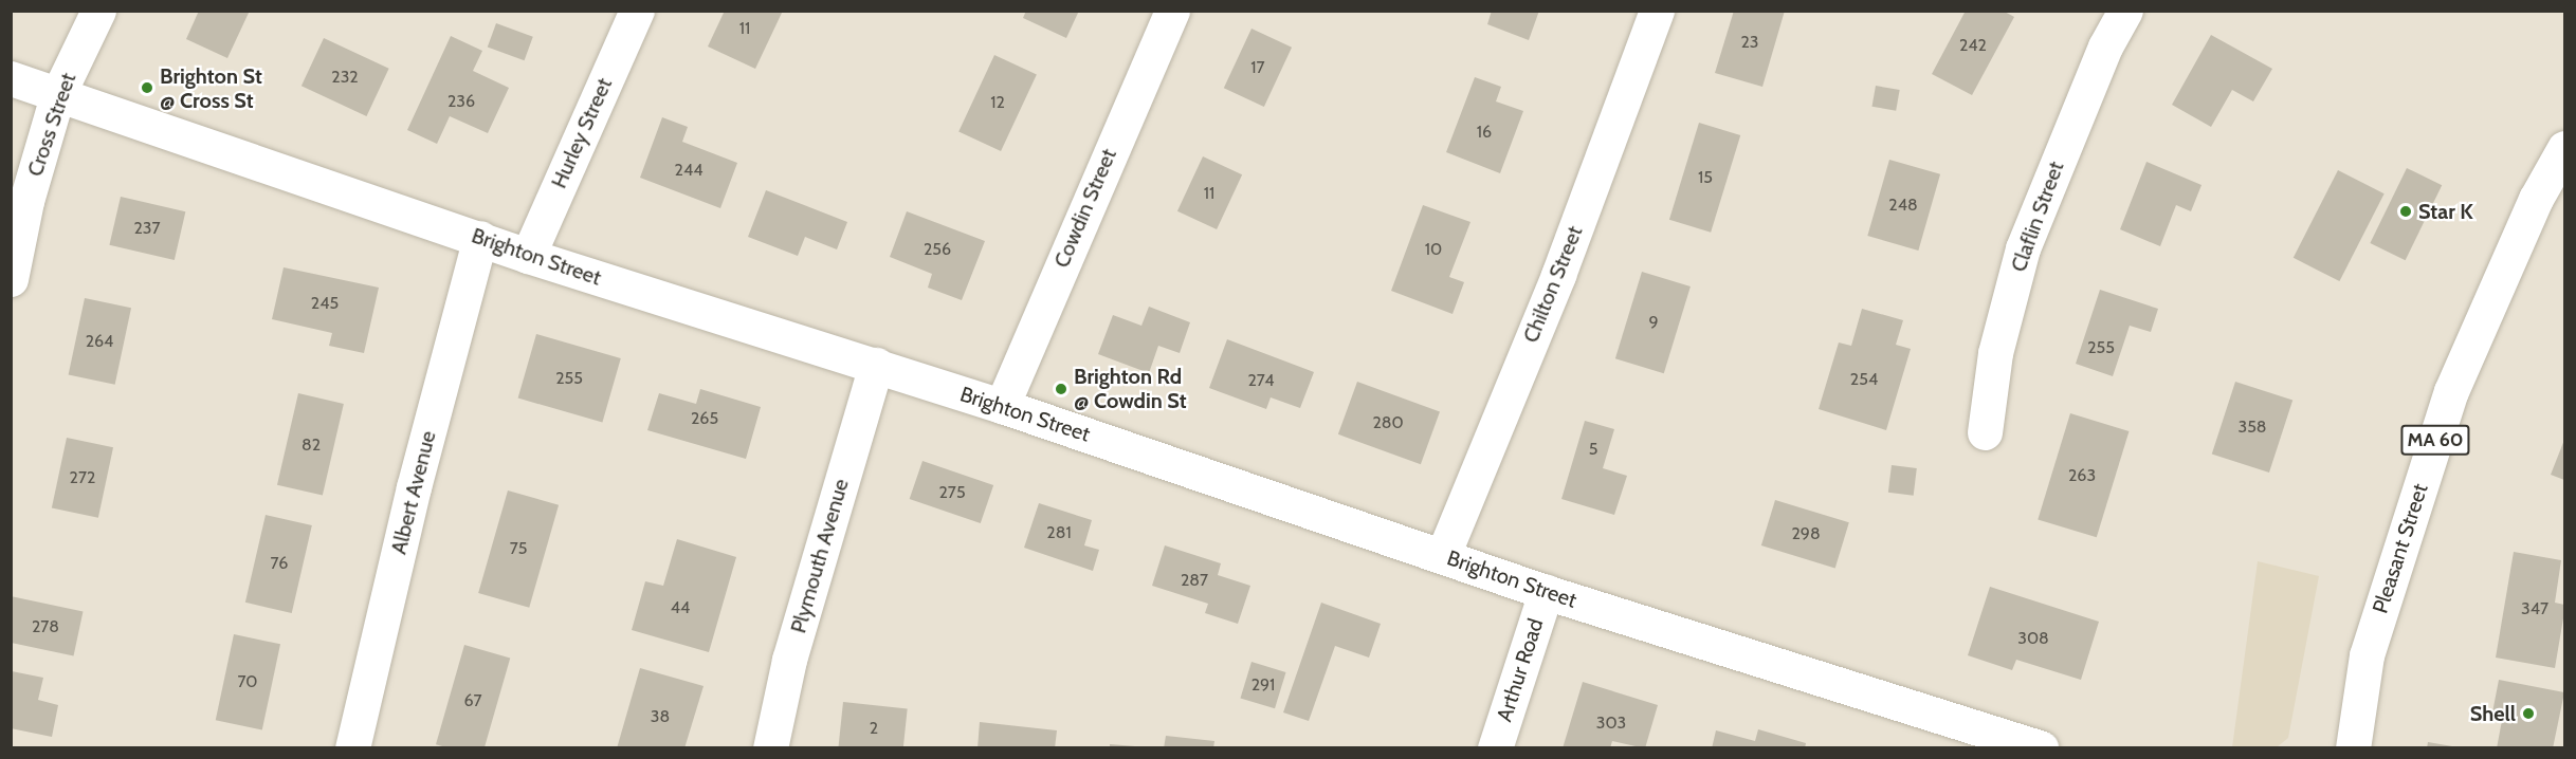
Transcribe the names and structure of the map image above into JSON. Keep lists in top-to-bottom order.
{
  "streets": {
    "street": [
      "Cross Street",
      "Hurley Street",
      "Cowdin Street",
      "Claflin Street",
      "Brighton Street",
      "Chilton Street",
      "MA 60",
      "Albert Avenue",
      "Pleasant Street",
      "Plymouth Avenue",
      "Arthur Road"
    ]
  },
  "crossings": [
    ["Cross Street", "Brighton Street"],
    ["Hurley Street", "Brighton Street"],
    ["Cowdin Street", "Brighton Street"],
    ["Brighton Street", "Chilton Street"],
    ["Brighton Street", "Albert Avenue"],
    ["Brighton Street", "Plymouth Avenue"],
    ["Brighton Street", "Arthur Road"]
  ],
  "places": [
    "Brighton St @ Cross St",
    "Star K",
    "Brighton Rd @ Cowdin St",
    "Shell"
  ],
  "house_numbers": [
    "11",
    "23",
    "242",
    "17",
    "232",
    "236",
    "12",
    "16",
    "244",
    "15",
    "11",
    "248",
    "237",
    "256",
    "10",
    "245",
    "9",
    "264",
    "255",
    "255",
    "254",
    "274",
    "265",
    "280",
    "358",
    "82",
    "5",
    "263",
    "272",
    "275",
    "281",
    "298",
    "75",
    "76",
    "287",
    "44",
    "347",
    "278",
    "308",
    "70",
    "291",
    "67",
    "38",
    "303",
    "2"
  ]
}
